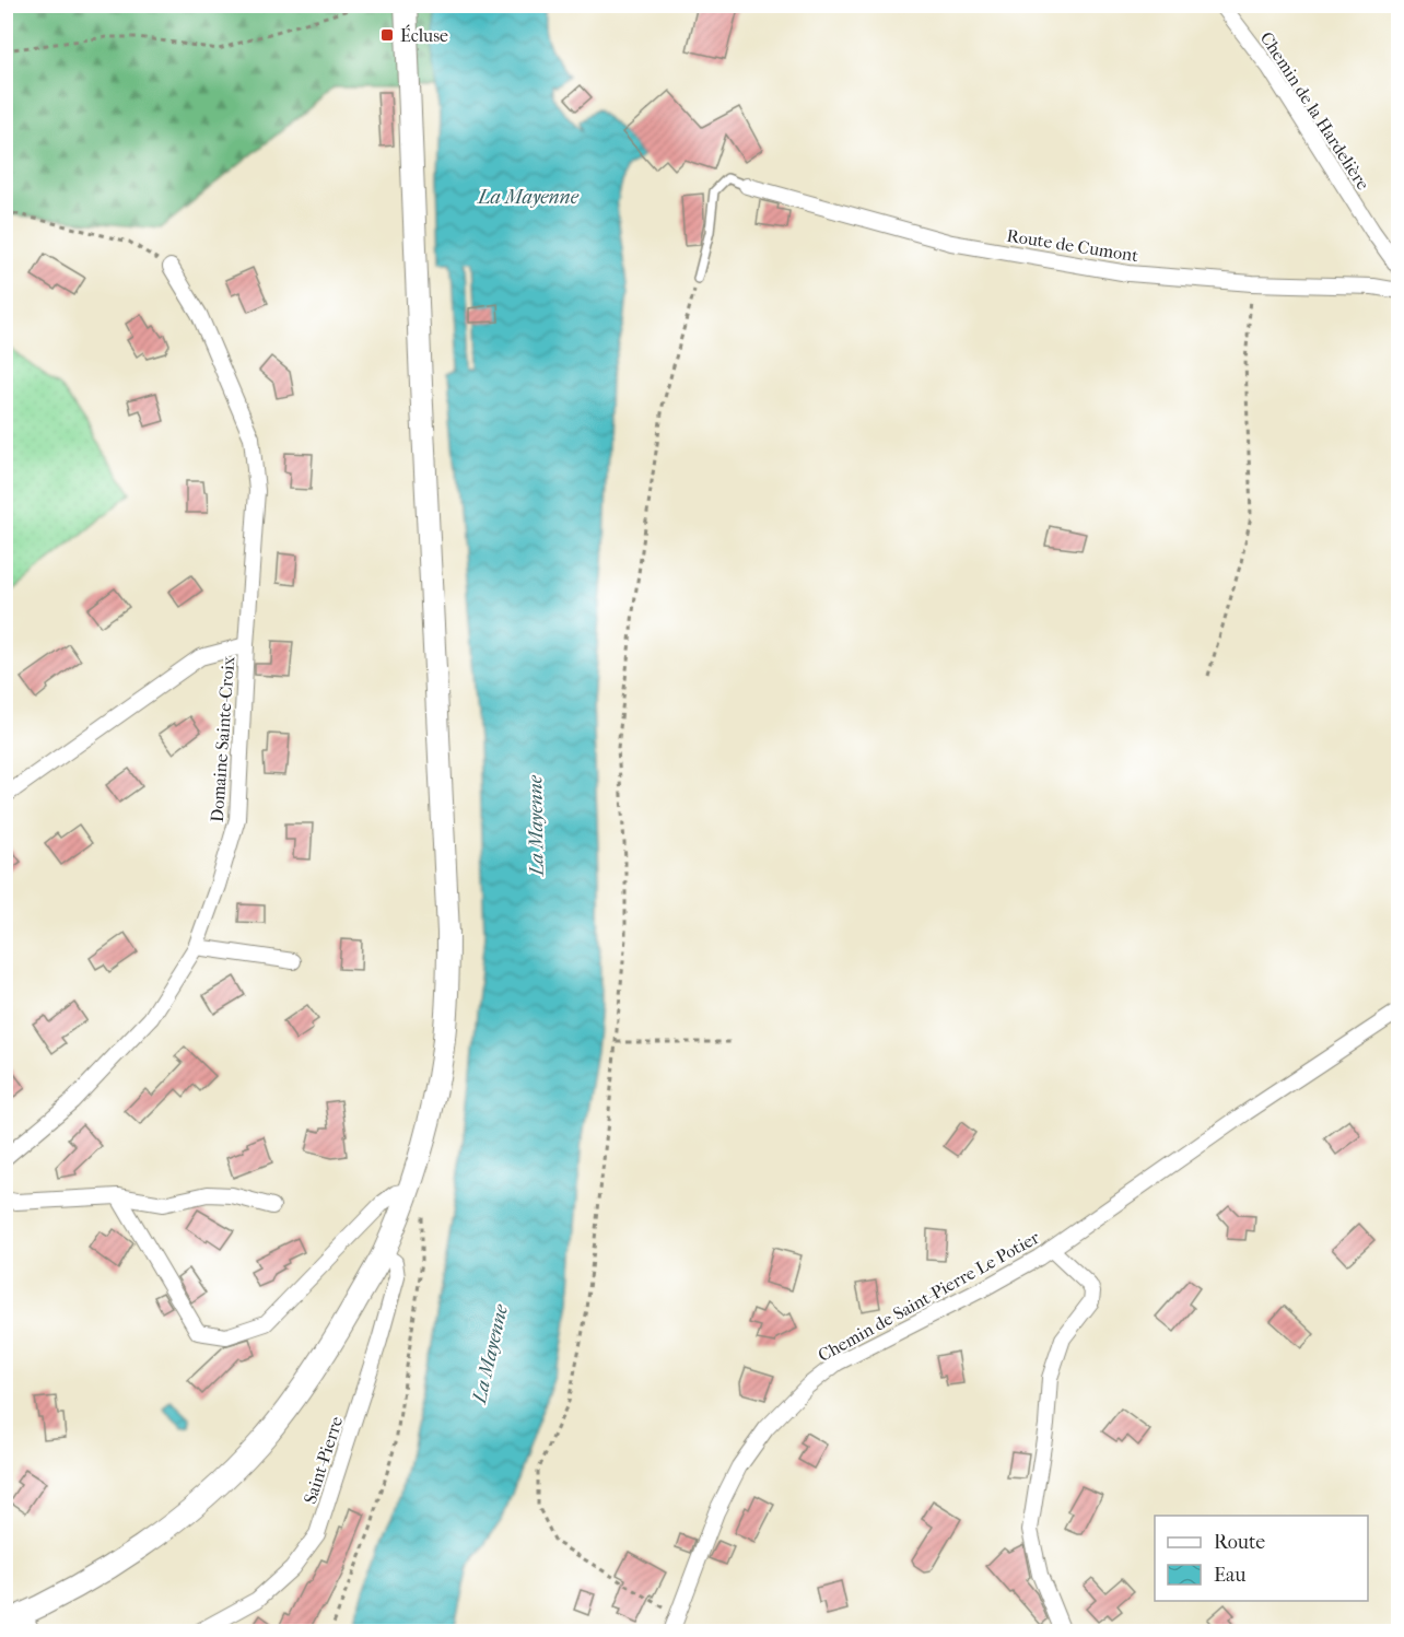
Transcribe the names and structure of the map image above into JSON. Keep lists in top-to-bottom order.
{
  "streets": {
    "street": [
      "Chemin de la Hardelière",
      "Route de Cumont",
      "Domaine Sainte-Croix",
      "Chemin de Saint-Pierre Le Potier",
      "Saint-Pierre"
    ]
  },
  "water": ["La Mayenne"],
  "places": {
    "transit": ["Écluse"]
  },
  "legend": ["Route", "Eau"]
}
